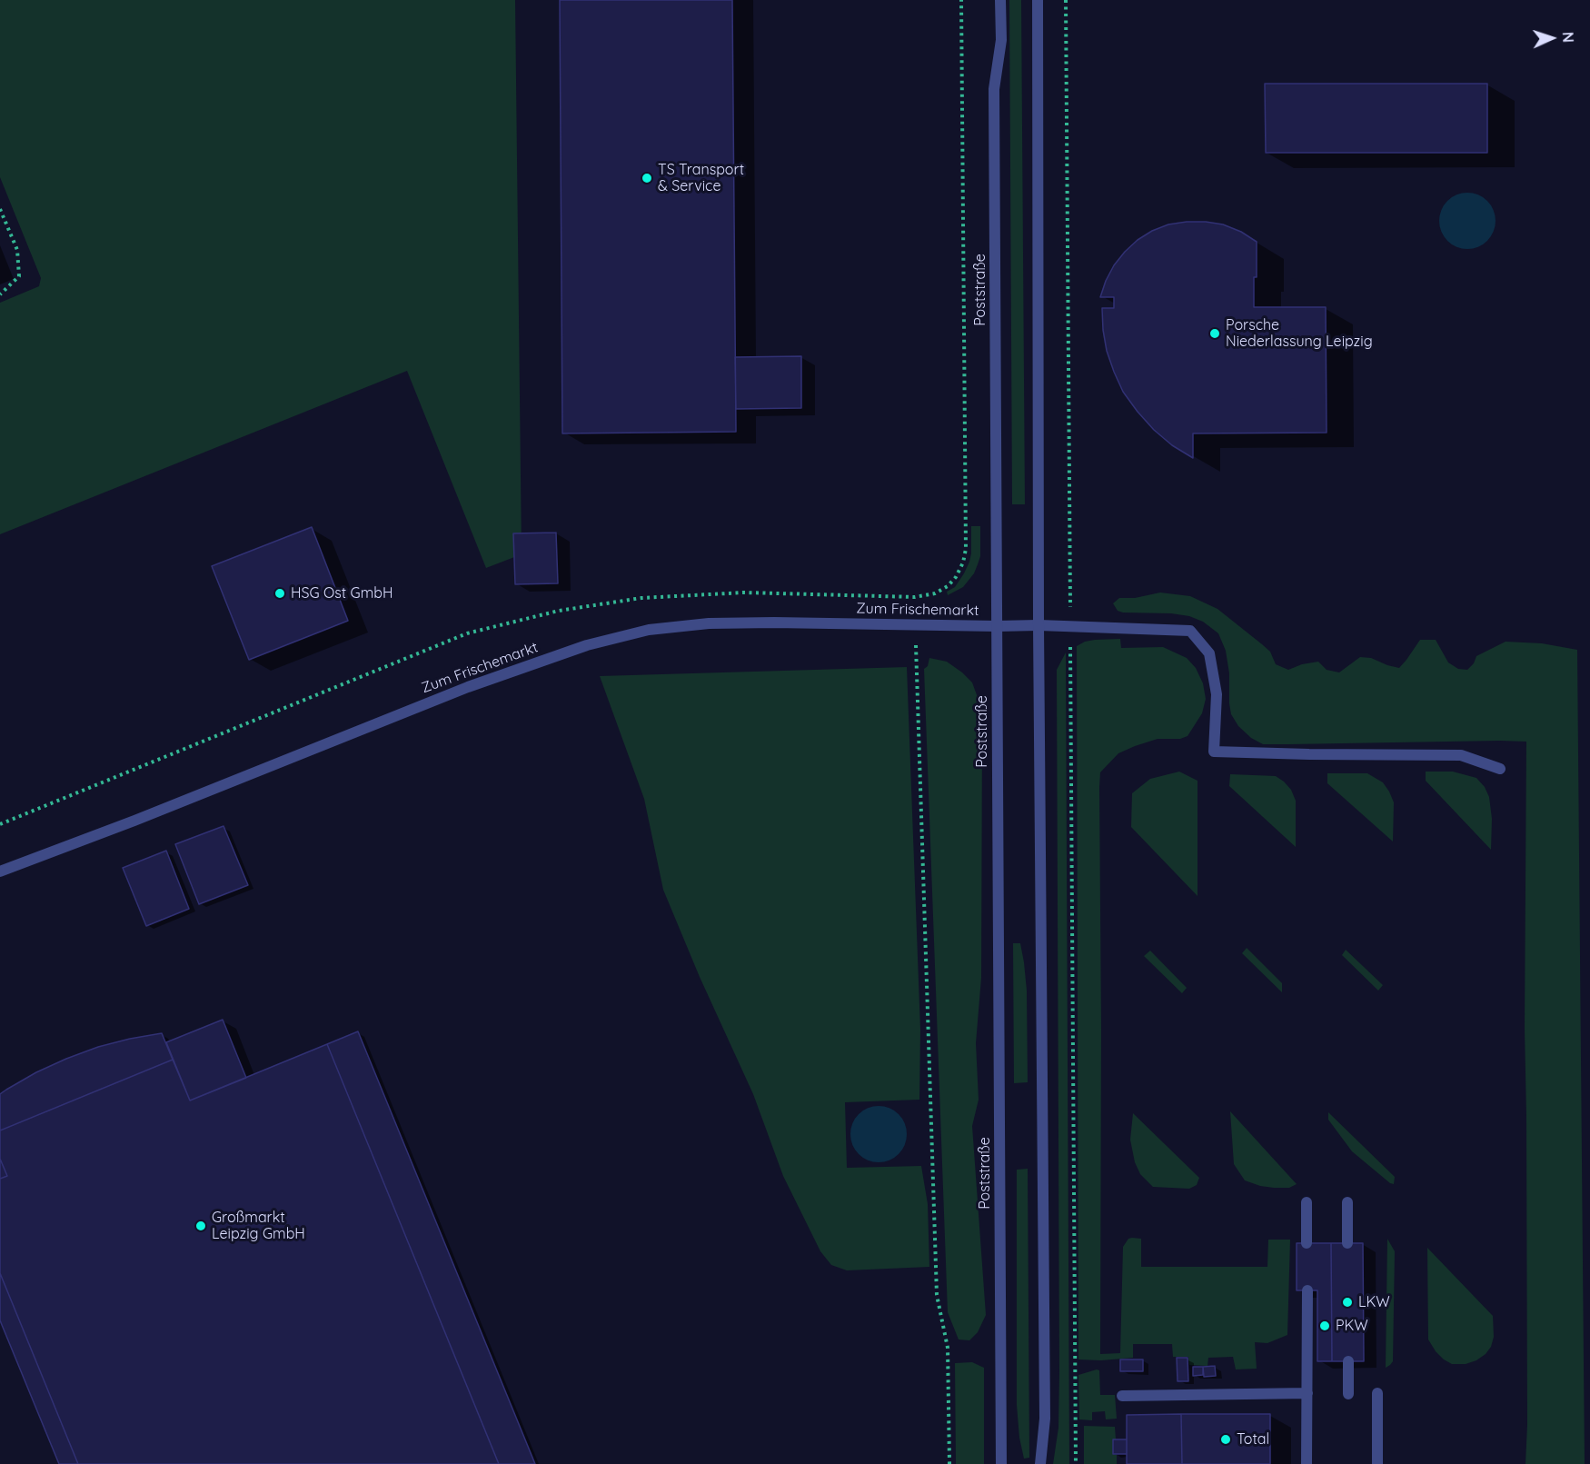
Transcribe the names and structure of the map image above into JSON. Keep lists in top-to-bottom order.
{
  "streets": {
    "street": ["Poststraße", "Zum Frischemarkt"]
  },
  "crossings": [
    ["Poststraße", "Zum Frischemarkt"]
  ],
  "places": [
    "TS Transport & Service",
    "Porsche Niederlassung Leipzig",
    "HSG Ost GmbH",
    "Großmarkt Leipzig GmbH",
    "LKW",
    "PKW",
    "Total"
  ],
  "north": "right"
}
